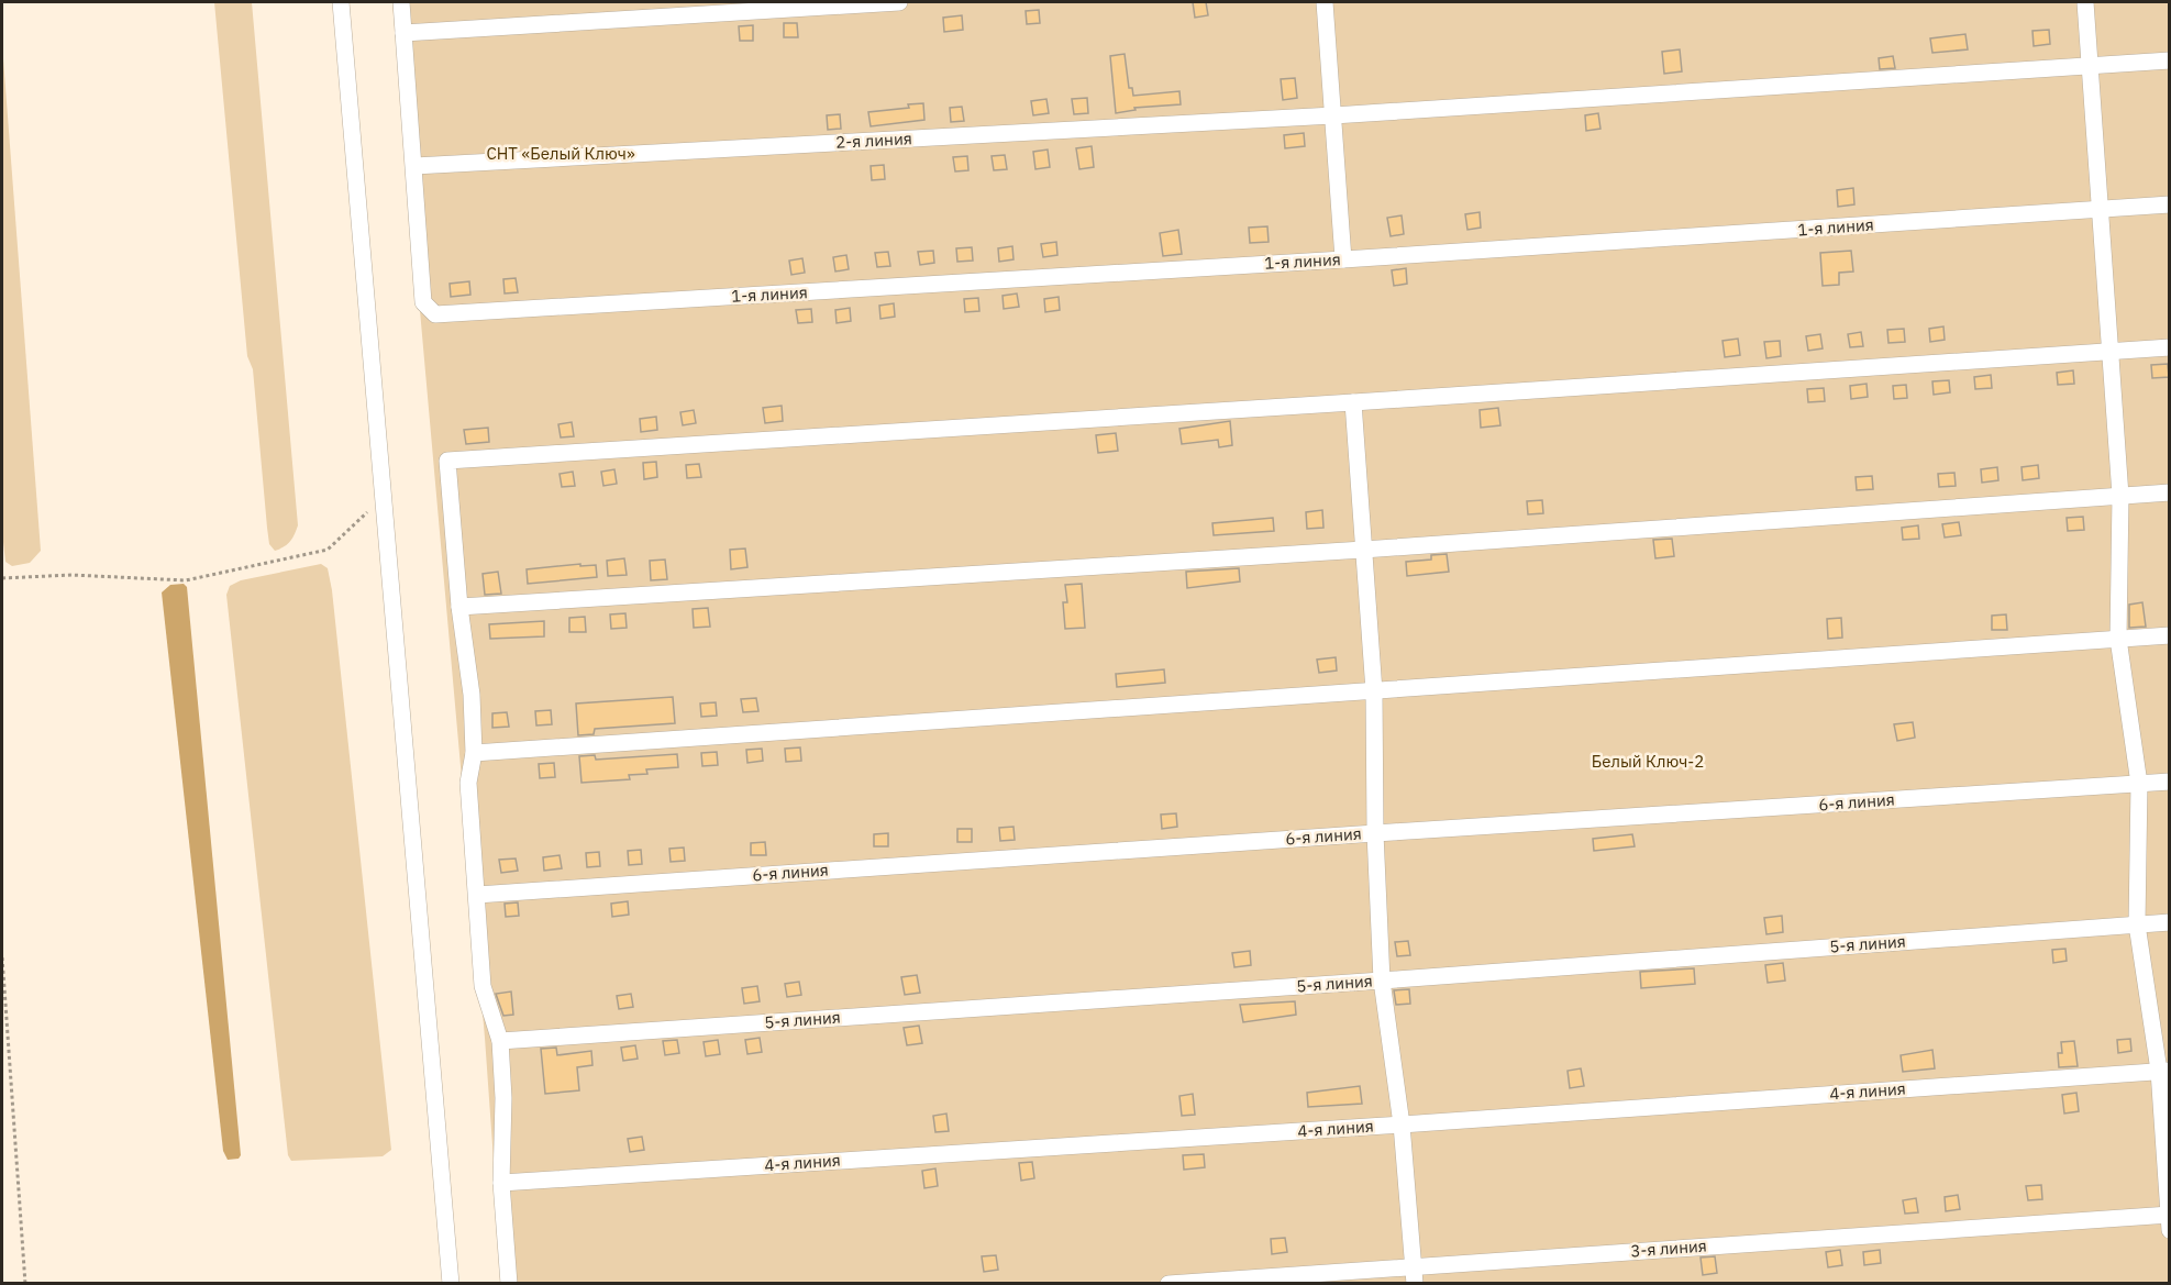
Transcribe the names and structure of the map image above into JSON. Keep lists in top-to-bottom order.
{
  "streets": {
    "street": [
      "2-я линия",
      "1-я линия",
      "6-я линия",
      "5-я линия",
      "4-я линия",
      "3-я линия"
    ]
  },
  "crossings": [
    ["2-я линия", "1-я линия"]
  ],
  "parks": ["СНТ «Белый Ключ»", "Белый Ключ-2"]
}
